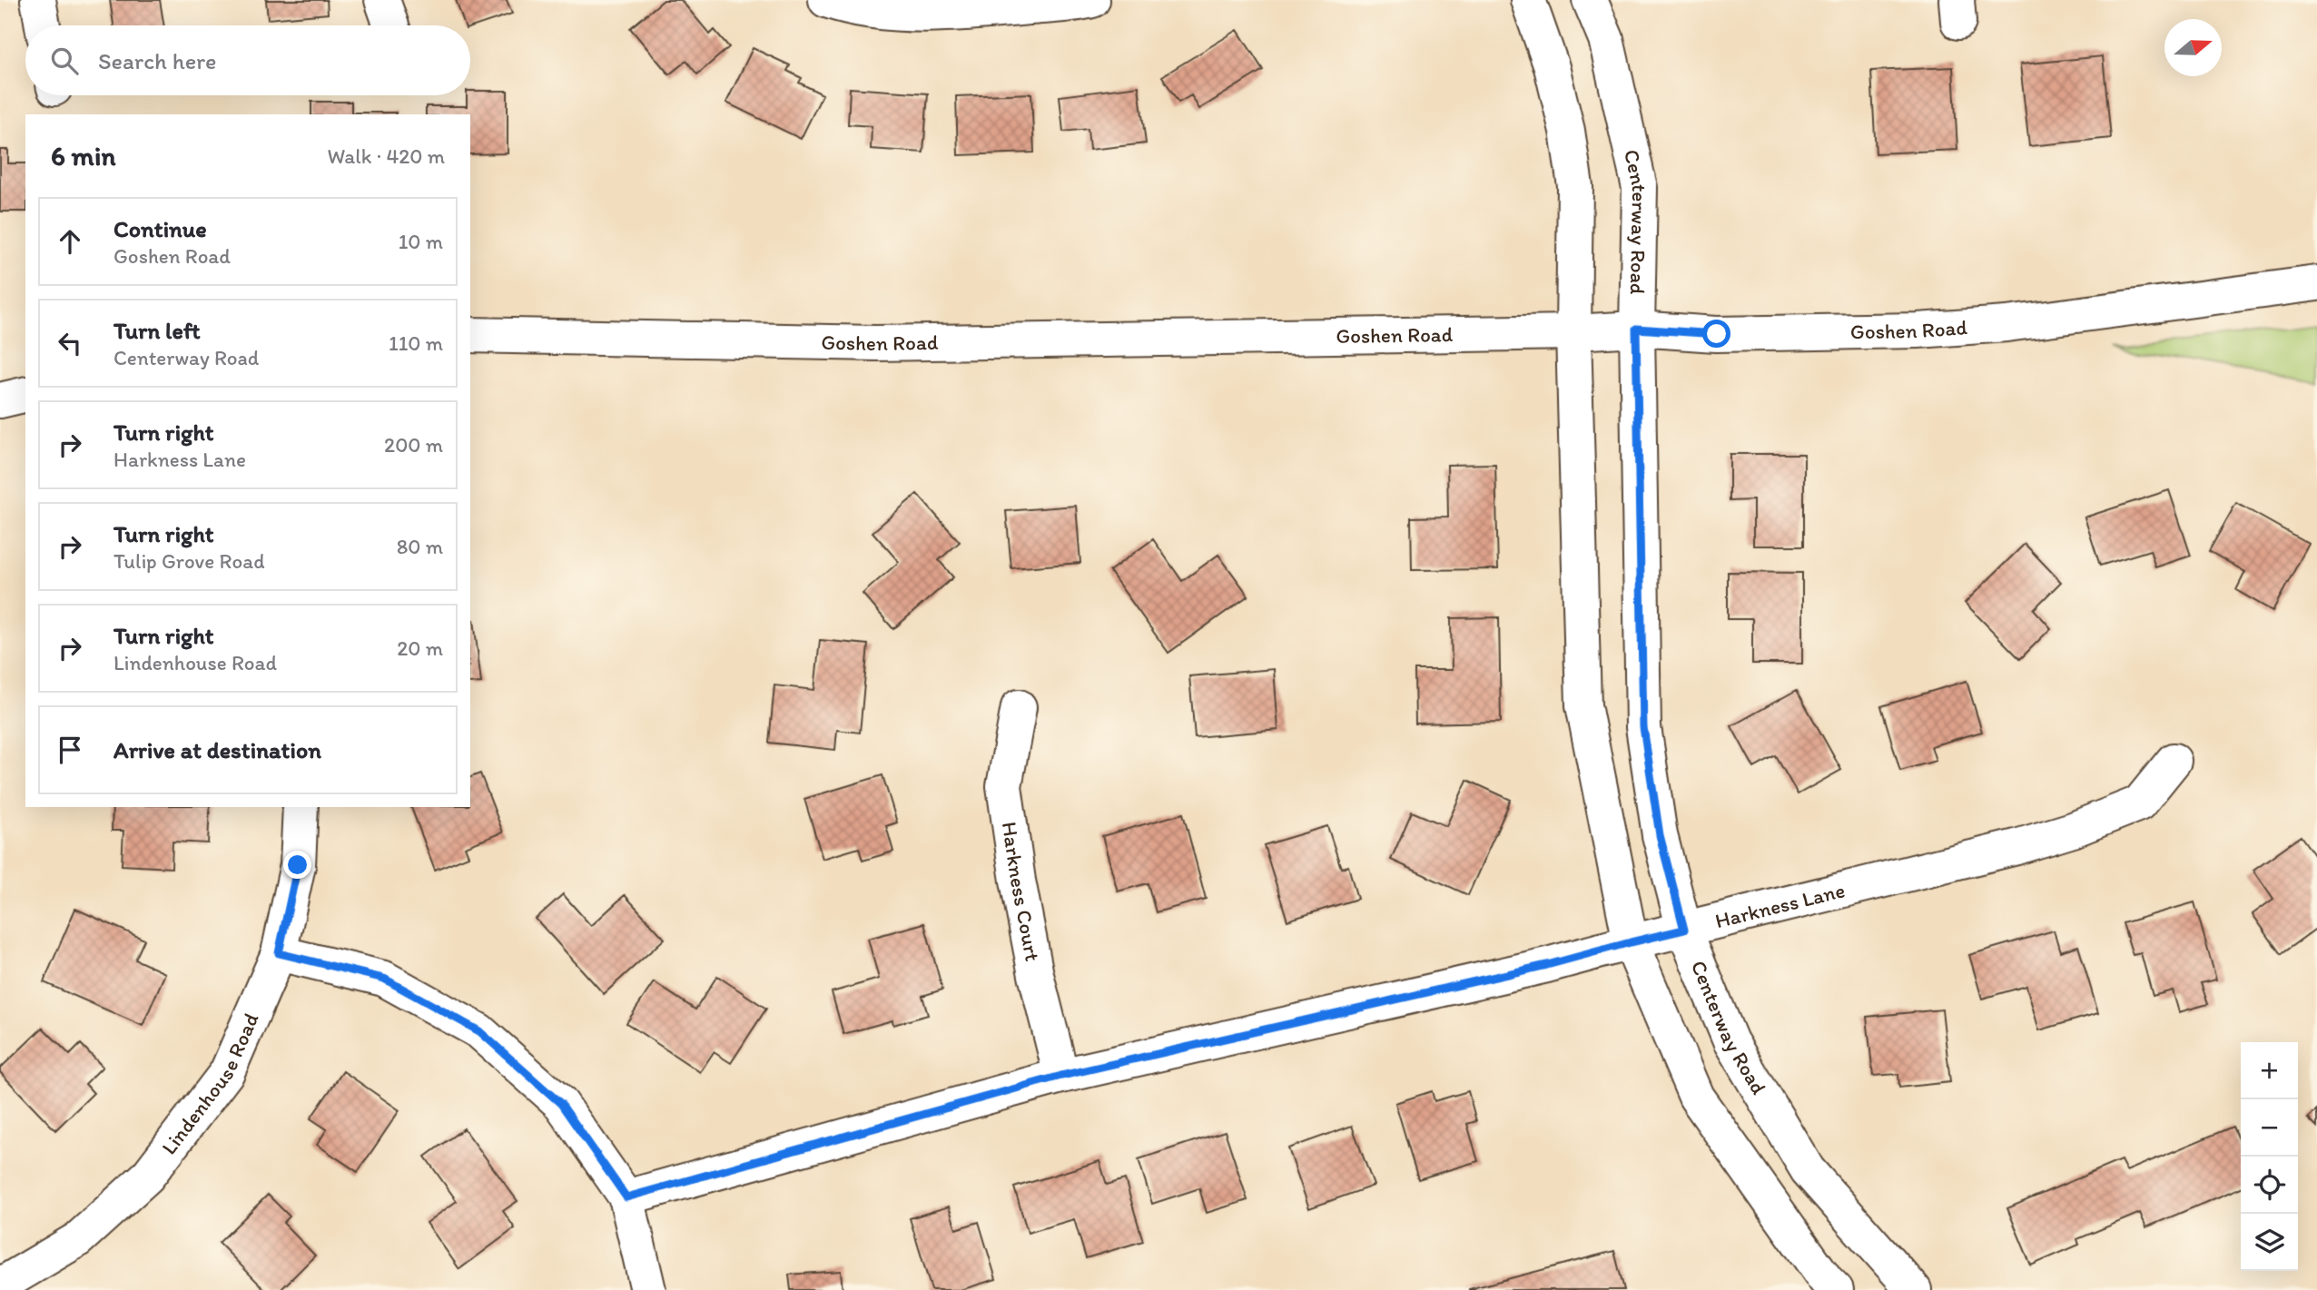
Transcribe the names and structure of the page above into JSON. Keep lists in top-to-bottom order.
{
  "streets": {
    "street": [
      "Centerway Road",
      "Goshen Road",
      "Harkness Court",
      "Harkness Lane",
      "Lindenhouse Road"
    ]
  },
  "crossings": [
    ["Centerway Road", "Goshen Road"],
    ["Centerway Road", "Harkness Lane"],
    ["Harkness Court", "Harkness Lane"]
  ],
  "north": "right",
  "page": {
    "search": "Search here",
    "heading": ["6 min", "Walk · 420 m"],
    "list": [
      ["Continue", "Goshen Road", "10 m"],
      ["Turn left", "Centerway Road", "110 m"],
      ["Turn right", "Harkness Lane", "200 m"],
      ["Turn right", "Tulip Grove Road", "80 m"],
      ["Turn right", "Lindenhouse Road", "20 m"],
      "Arrive at destination"
    ],
    "map_buttons": ["+", "−"]
  }
}
